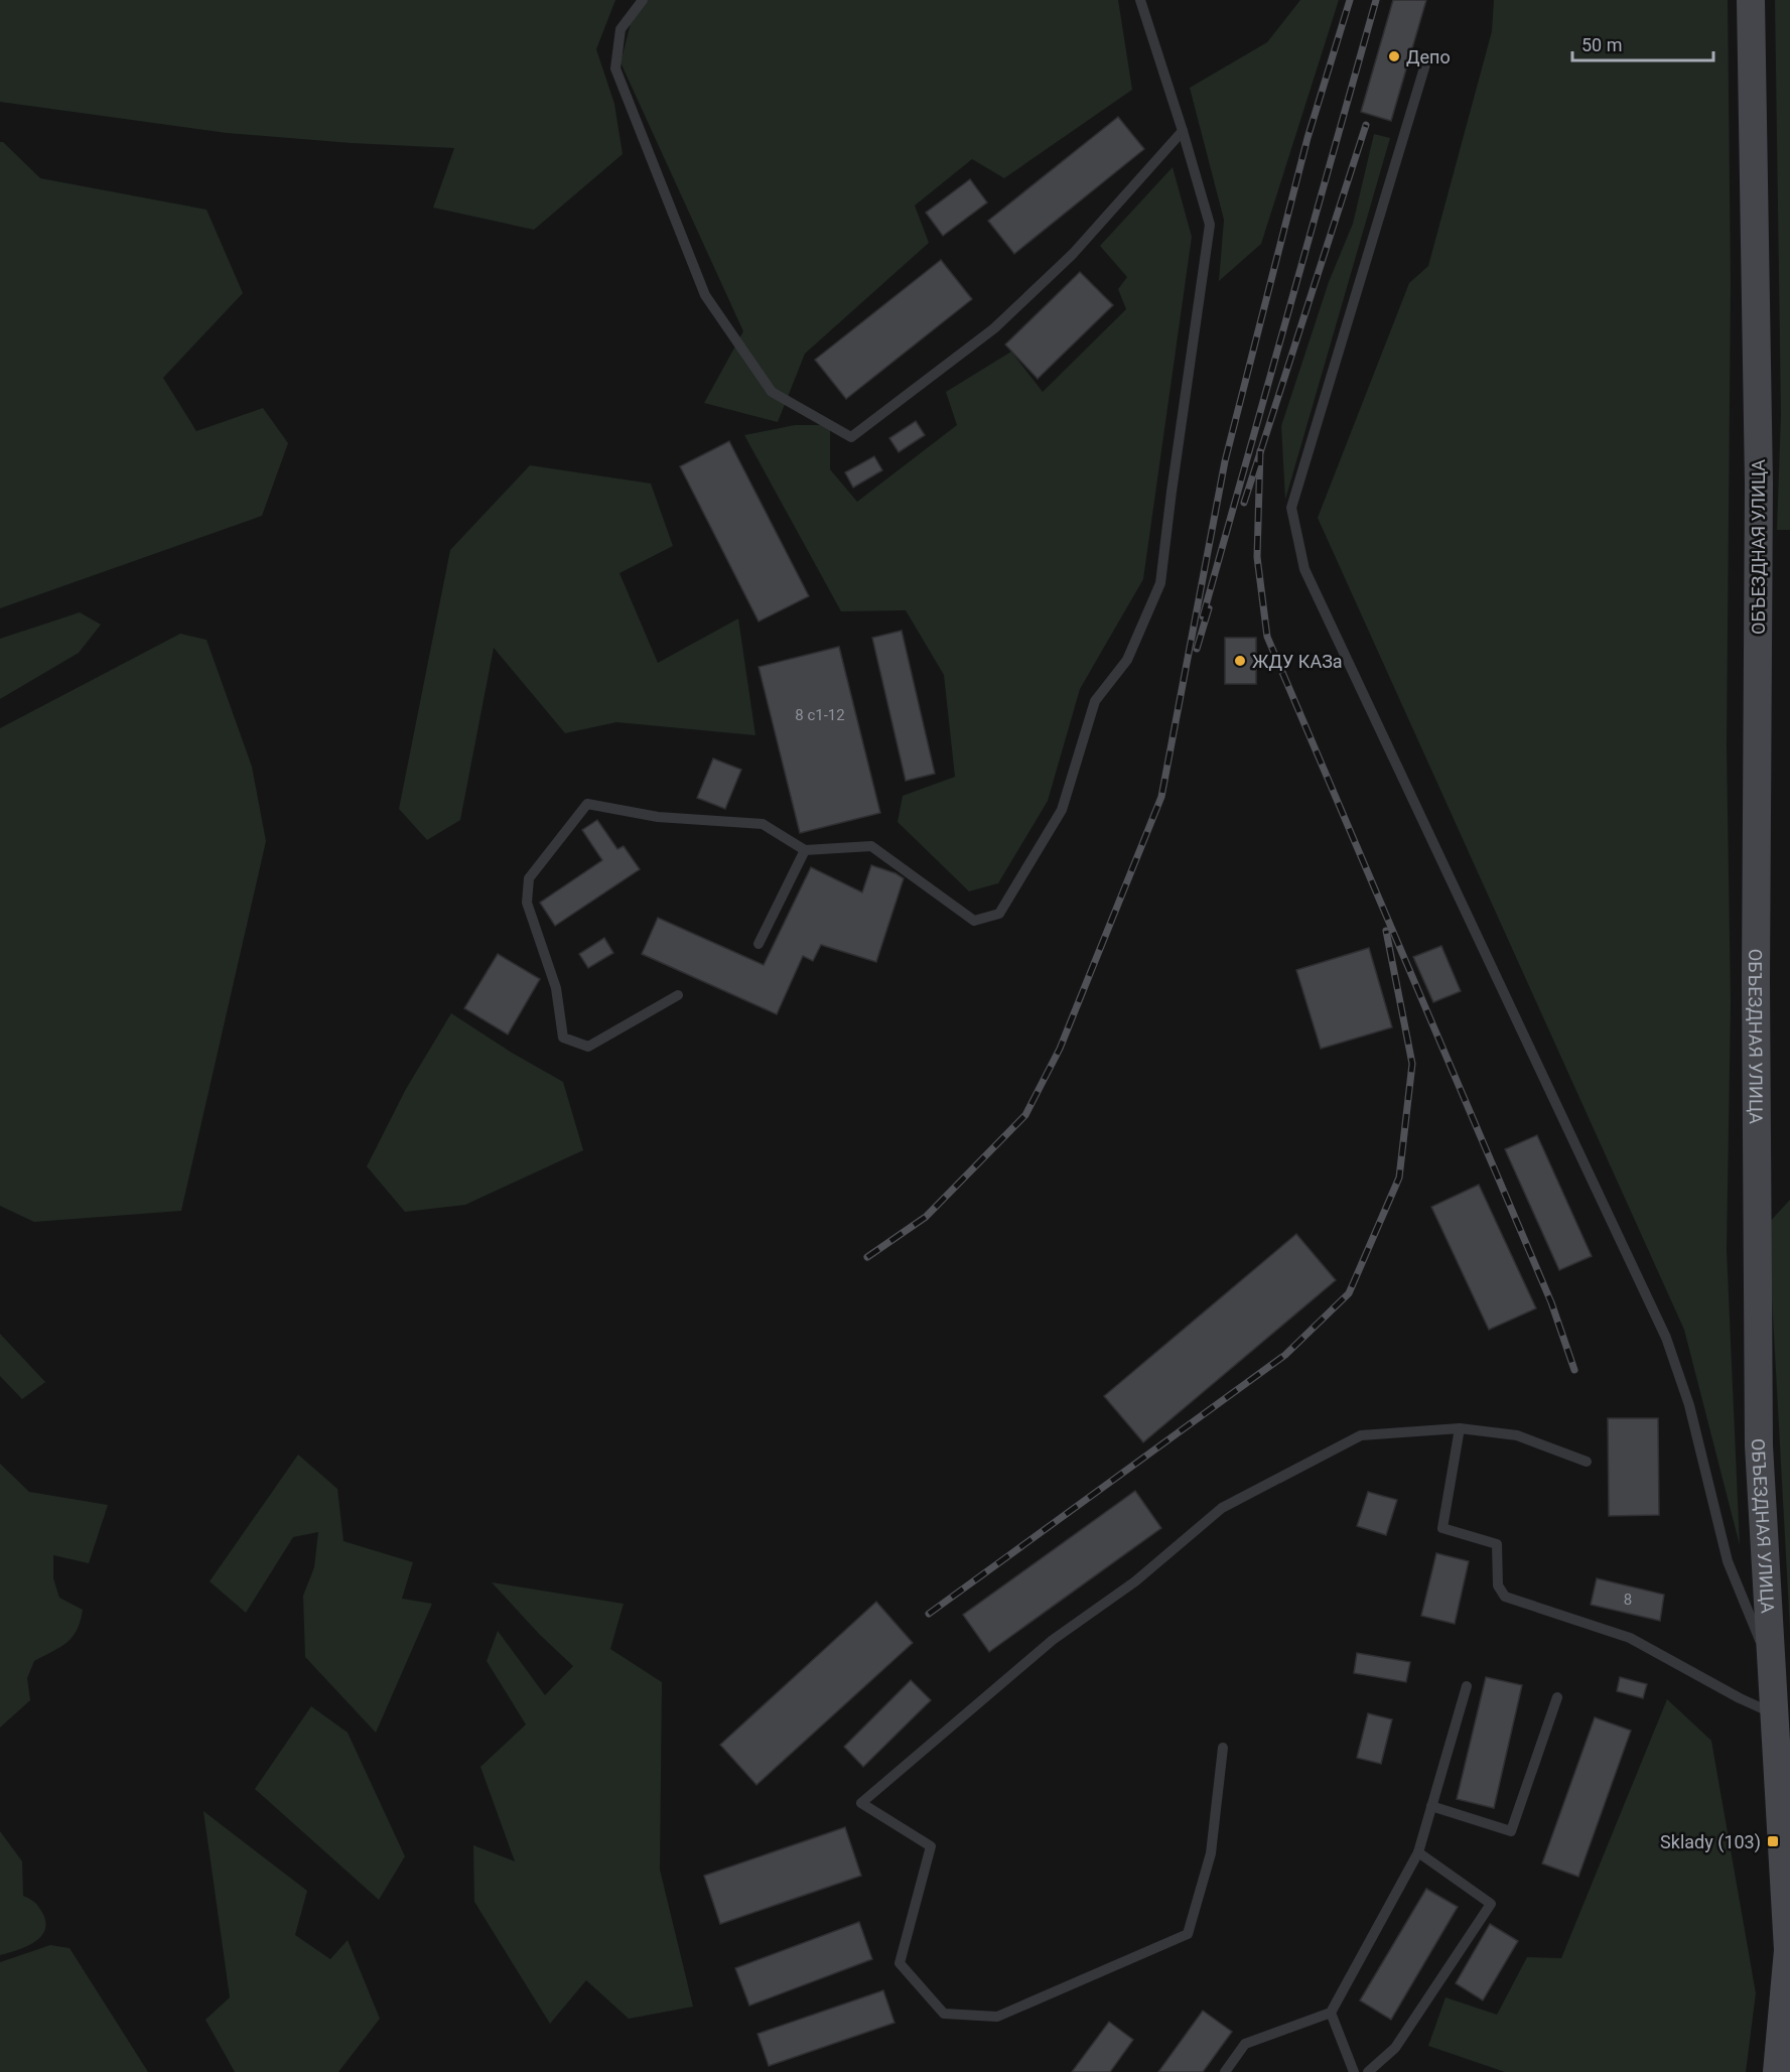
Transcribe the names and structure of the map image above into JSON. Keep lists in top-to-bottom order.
{
  "streets": {
    "main road": ["ОБЪЕЗДНАЯ УЛИЦА"]
  },
  "places": {
    "other": ["Депо", "ЖДУ КАЗа"],
    "transit": ["Sklady (103)"]
  },
  "house_numbers": ["8 с1-12", "8"],
  "scale_bar": "50 m"
}
